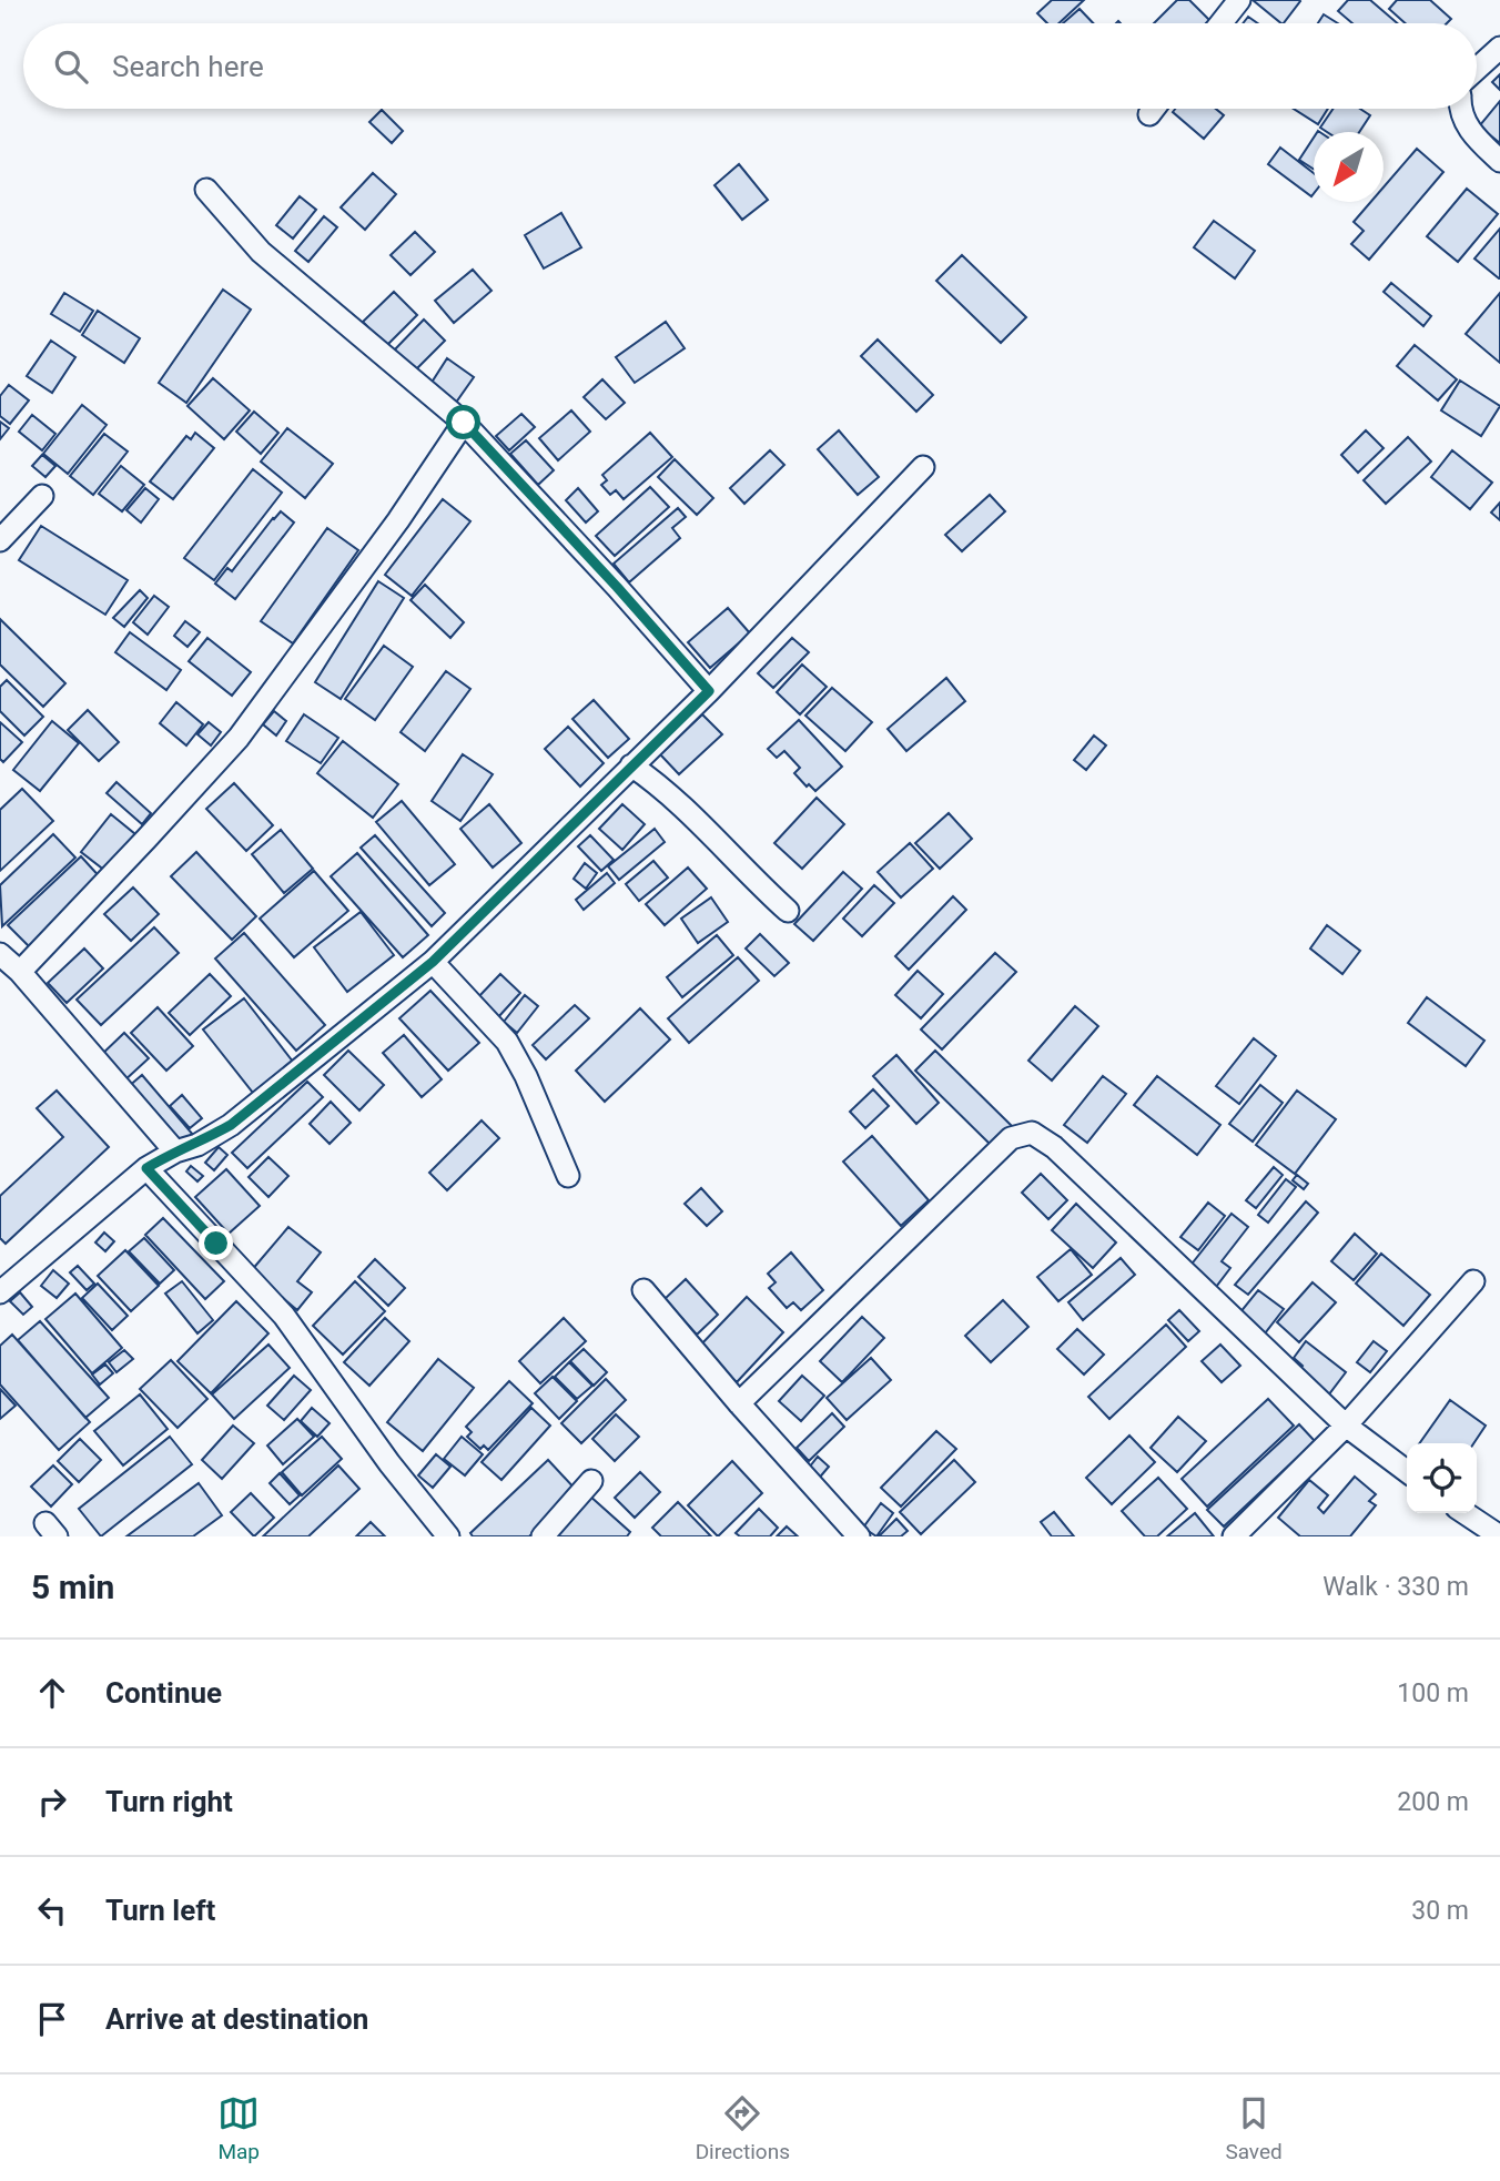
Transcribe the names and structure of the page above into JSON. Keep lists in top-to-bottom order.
{
  "north": "bottom left",
  "page": {
    "search": "Search here",
    "heading": ["5 min", "Walk · 330 m"],
    "list": [
      ["Continue", "100 m"],
      ["Turn right", "200 m"],
      ["Turn left", "30 m"],
      "Arrive at destination"
    ],
    "nav": ["Map", "Directions", "Saved"]
  }
}
